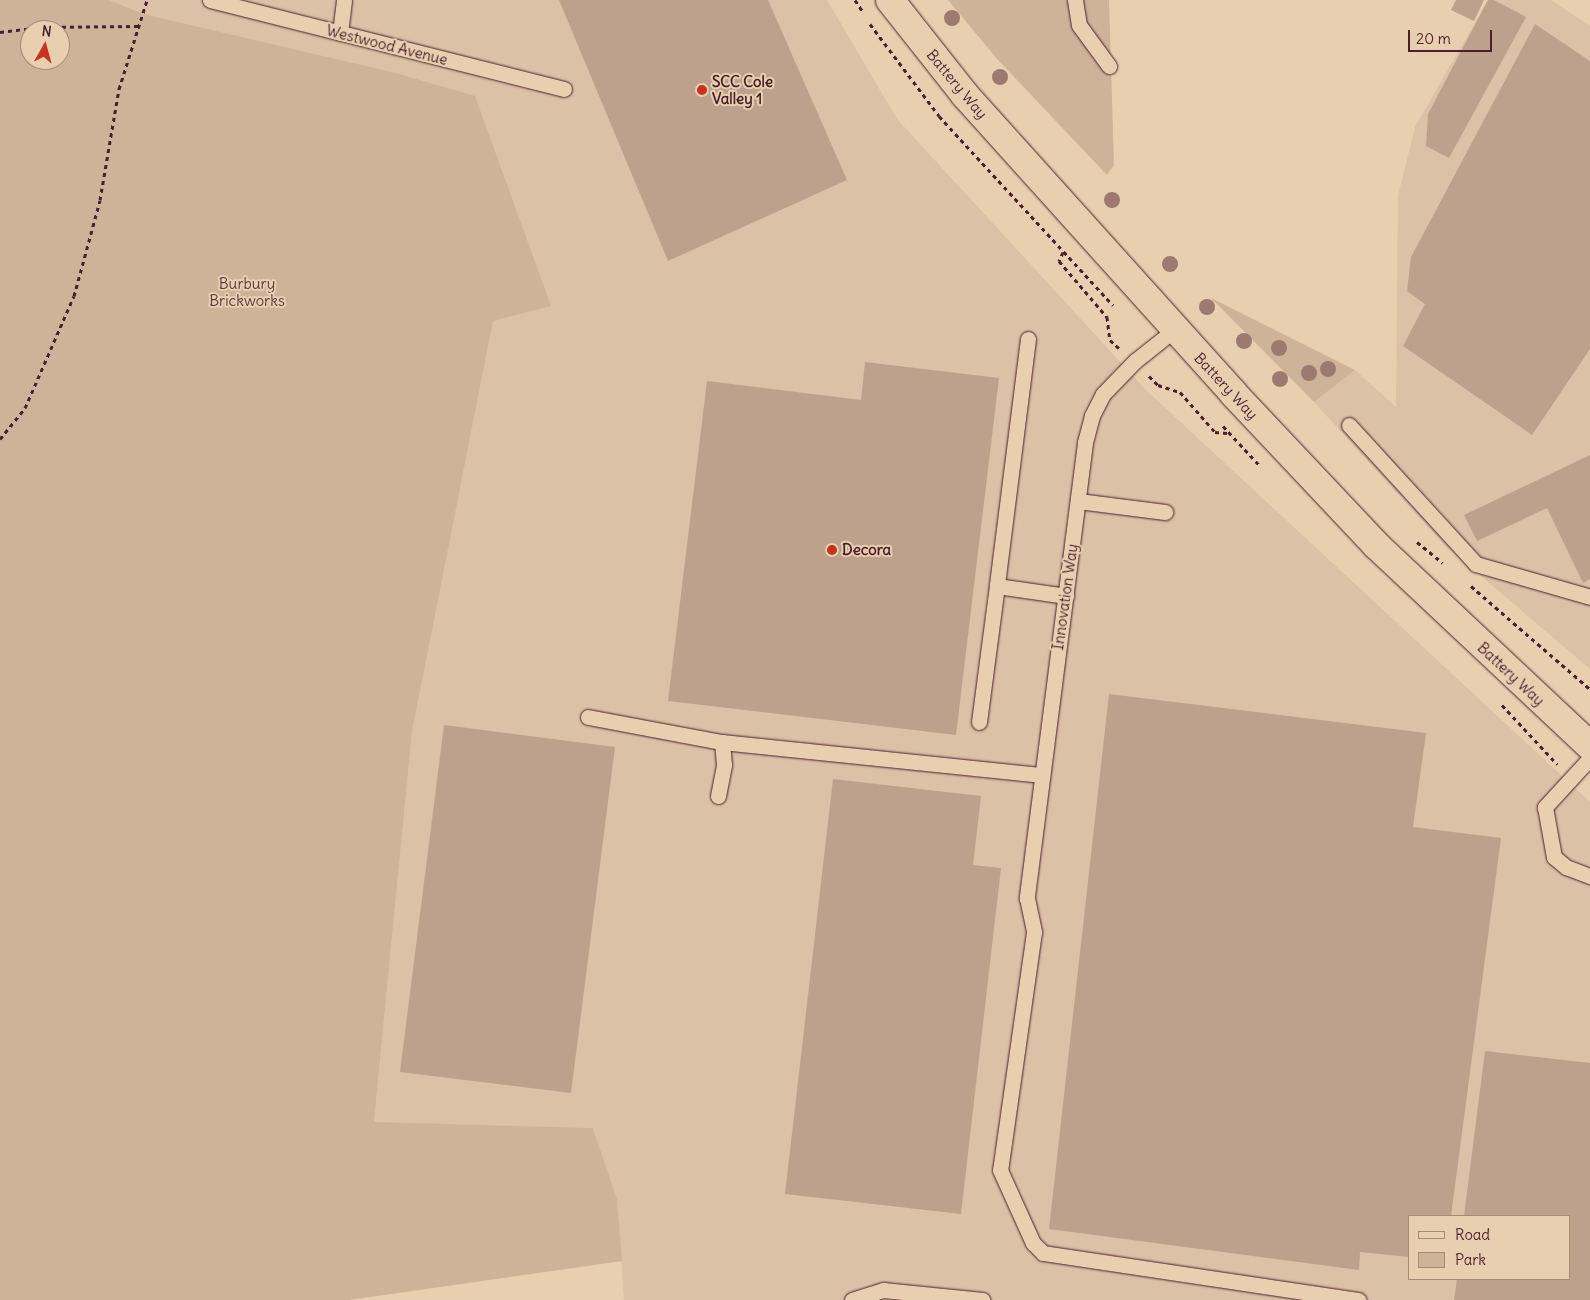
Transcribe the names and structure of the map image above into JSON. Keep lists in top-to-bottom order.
{
  "streets": {
    "street": ["Battery Way"],
    "lane": ["Westwood Avenue", "Innovation Way"]
  },
  "crossings": [
    ["Battery Way", "Innovation Way"]
  ],
  "parks": ["Burbury Brickworks"],
  "places": ["SCC Cole Valley 1", "Decora"],
  "legend": ["Road", "Park"],
  "scale_bar": "20 m",
  "north": "top"
}
